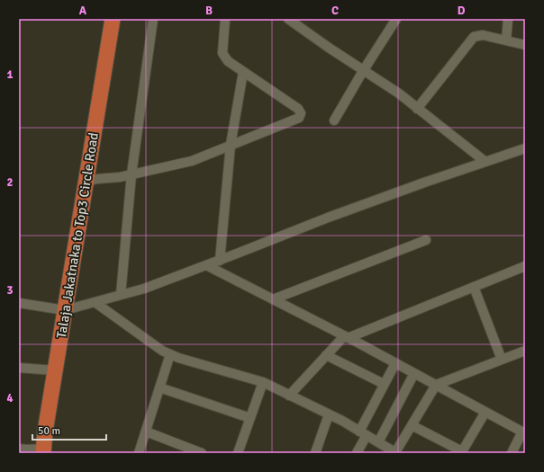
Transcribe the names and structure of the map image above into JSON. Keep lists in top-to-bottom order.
{
  "streets": {
    "highway": ["Talaja Jakatnaka to Top3 Circle Road"]
  },
  "scale_bar": "50 m",
  "grid": {
    "columns": [
      "A",
      "B",
      "C",
      "D"
    ],
    "rows": [
      "1",
      "2",
      "3",
      "4"
    ]
  }
}
